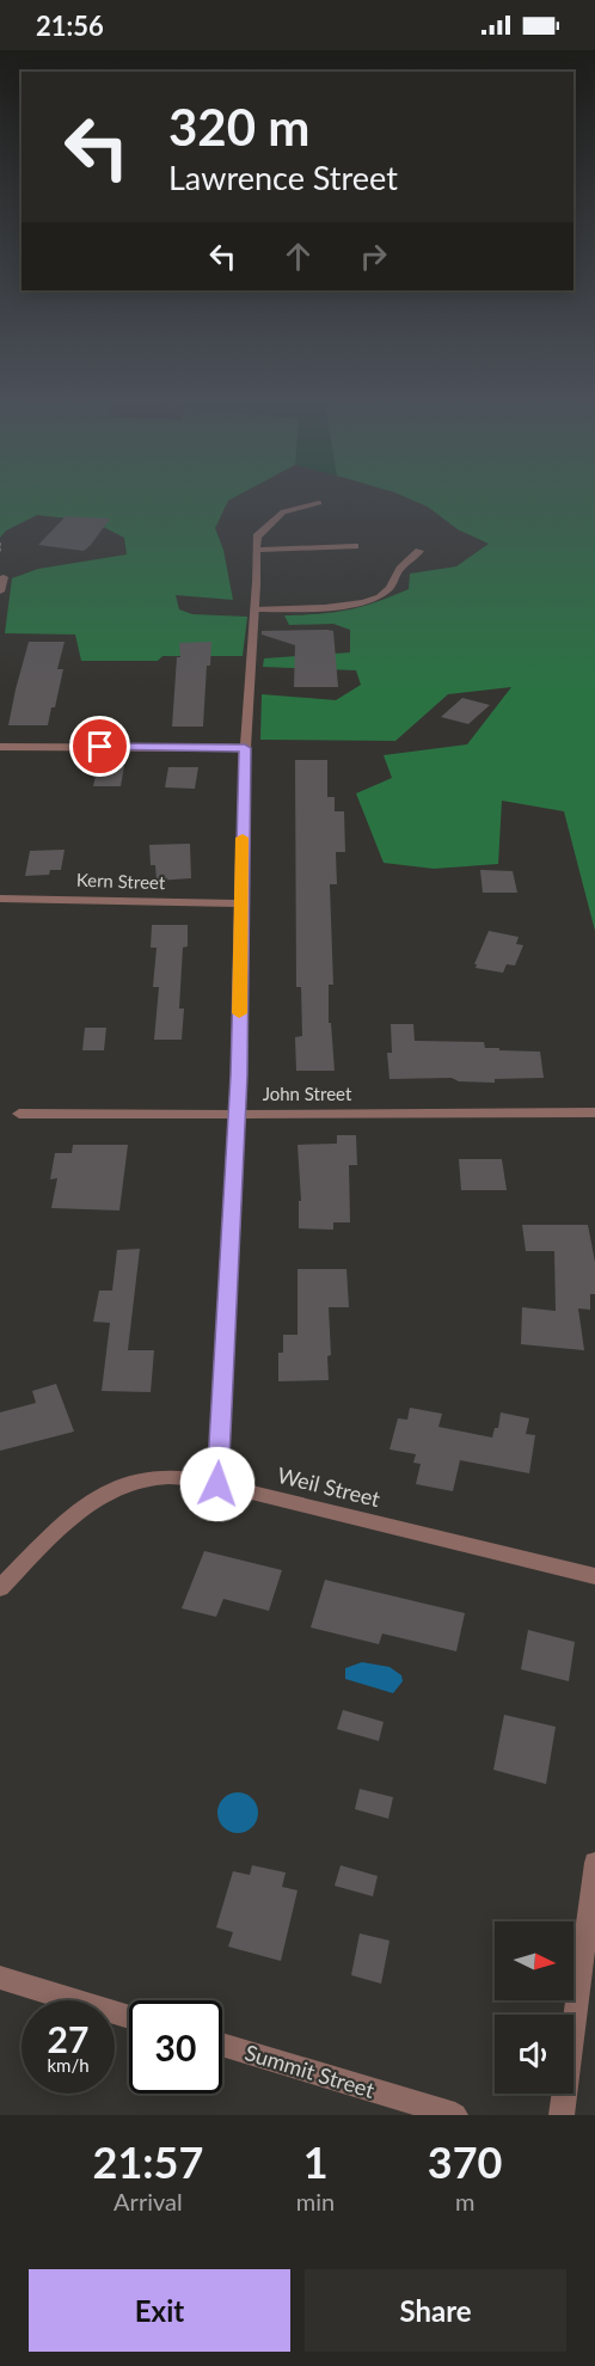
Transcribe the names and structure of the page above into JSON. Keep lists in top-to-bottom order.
{
  "streets": {
    "street": [
      "Kern Street",
      "John Street",
      "Weil Street",
      "Summit Street"
    ]
  },
  "north": "right",
  "page": {
    "status": "21:56",
    "turn": ["320 m", "Lawrence Street"],
    "speed": "27 km/h",
    "limit": "30",
    "eta": [
      "21:57",
      "Arrival",
      "1",
      "min",
      "370",
      "m"
    ],
    "buttons": ["Exit", "Share"]
  }
}
